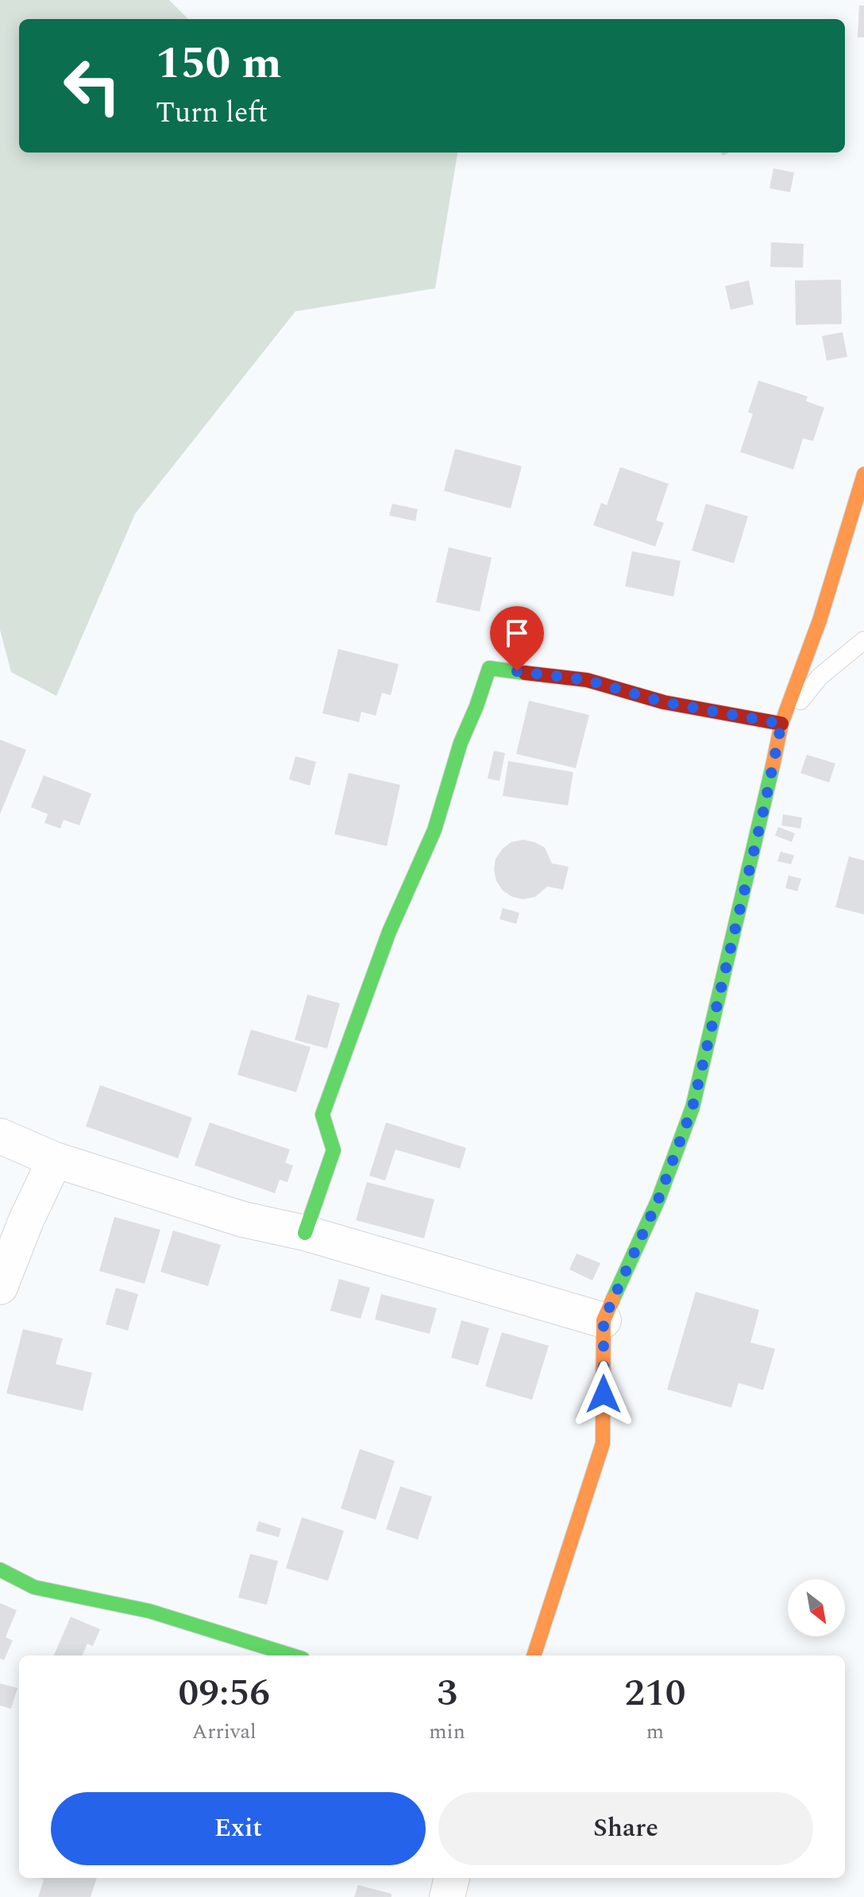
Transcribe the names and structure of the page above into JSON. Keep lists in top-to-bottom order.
{
  "north": "bottom right",
  "page": {
    "turn": ["150 m", "Turn left"],
    "eta": [
      "09:56",
      "Arrival",
      "3",
      "min",
      "210",
      "m"
    ],
    "buttons": ["Exit", "Share"]
  }
}
